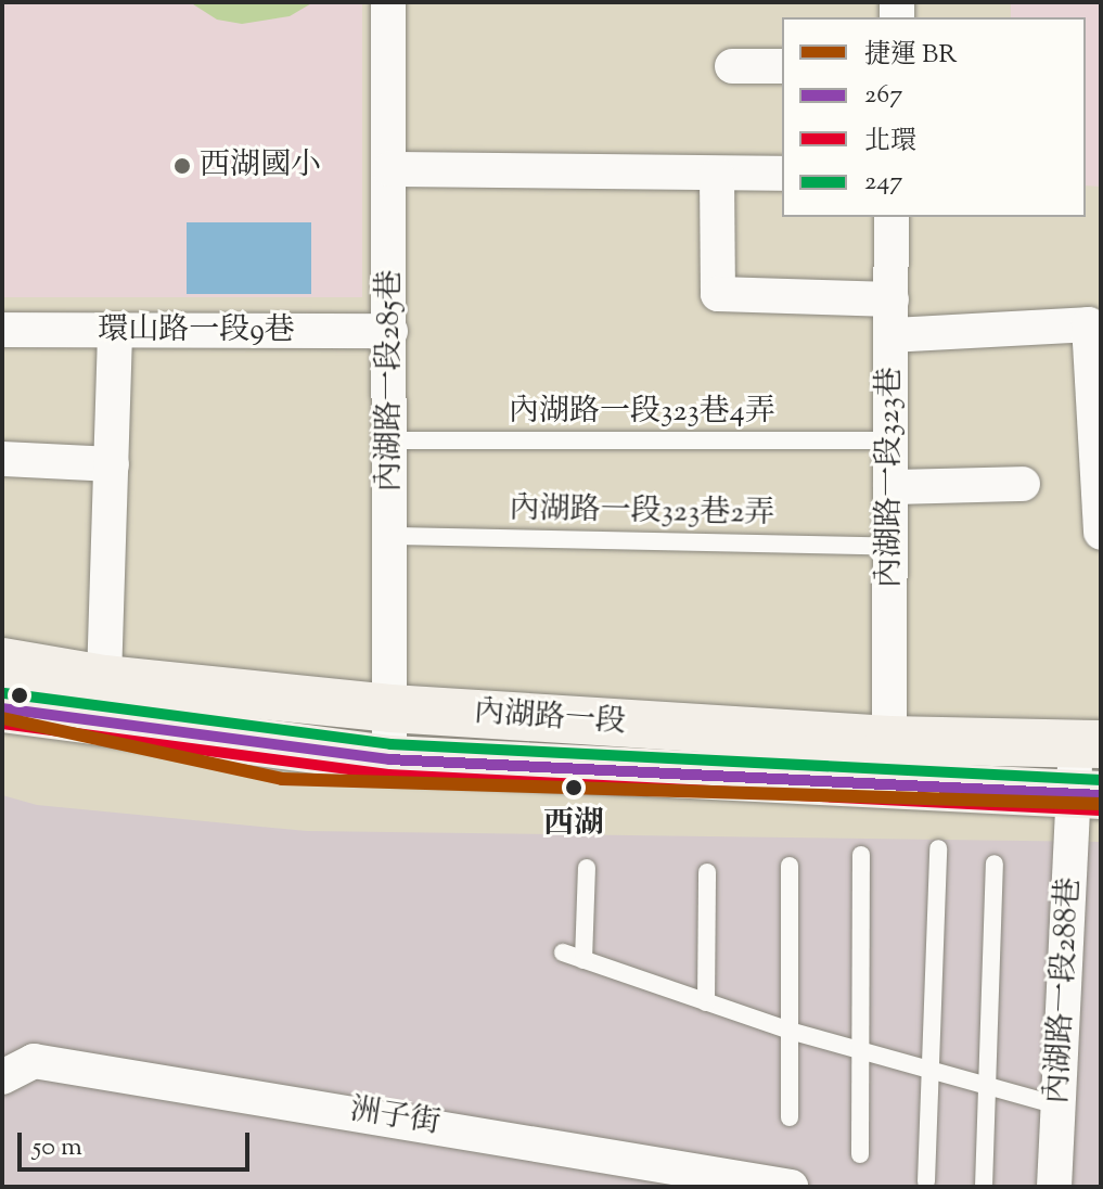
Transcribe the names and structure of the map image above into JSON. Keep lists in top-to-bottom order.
{
  "streets": {
    "main road": ["內湖路一段"],
    "street": [
      "環山路一段9巷",
      "內湖路一段285巷",
      "內湖路一段323巷",
      "內湖路一段288巷",
      "洲子街"
    ],
    "lane": ["內湖路一段323巷4弄", "內湖路一段323巷2弄"]
  },
  "crossings": [
    ["環山路一段9巷", "內湖路一段285巷"],
    ["內湖路一段285巷", "內湖路一段323巷4弄"],
    ["內湖路一段285巷", "內湖路一段323巷2弄"],
    ["內湖路一段285巷", "內湖路一段"],
    ["內湖路一段323巷4弄", "內湖路一段323巷"],
    ["內湖路一段323巷", "內湖路一段323巷2弄"],
    ["內湖路一段323巷", "內湖路一段"],
    ["內湖路一段", "內湖路一段288巷"]
  ],
  "places": ["西湖國小", "西湖"],
  "lines": [
    "transit line 247",
    "transit line 267",
    "metro line BR",
    "transit line 北環"
  ],
  "legend": [
    "捷運 BR",
    "267",
    "北環",
    "247"
  ],
  "scale_bar": "50 m"
}
